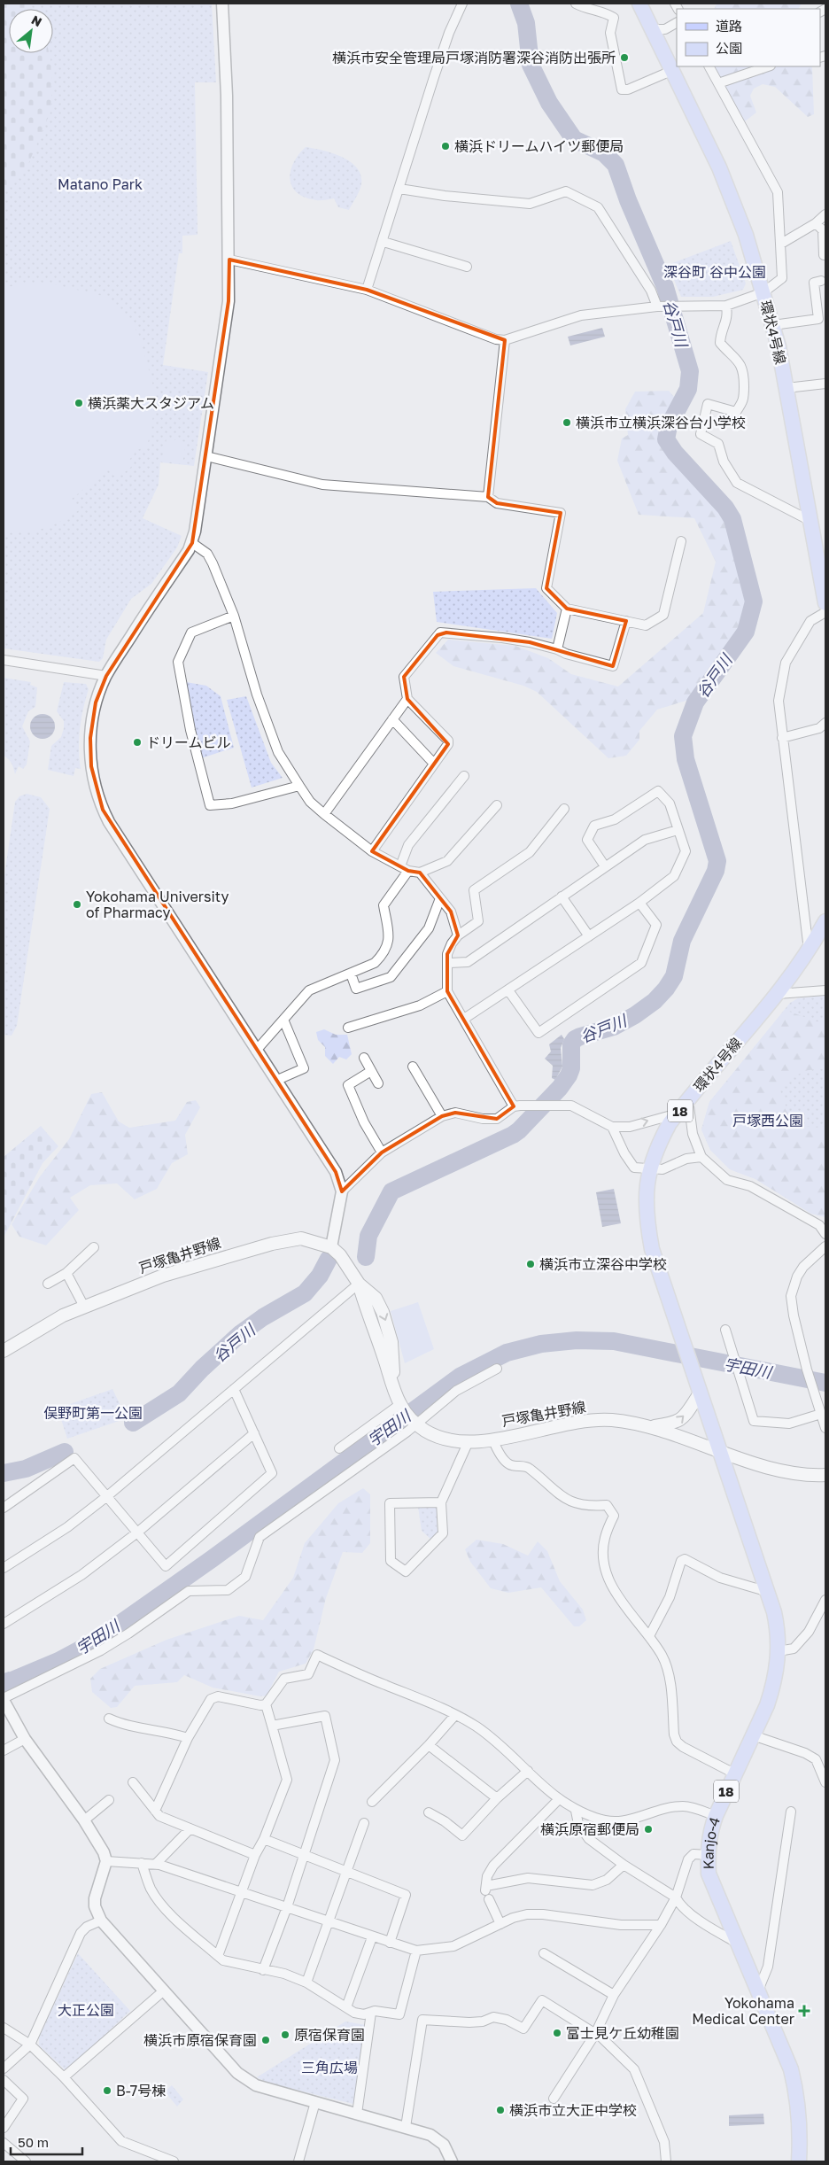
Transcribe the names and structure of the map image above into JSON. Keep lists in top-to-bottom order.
{
  "streets": {
    "main road": [
      "環状4号線",
      "18",
      "戸塚亀井野線",
      "Kanjo-4"
    ]
  },
  "crossings": [
    ["環状4号線", "戸塚亀井野線"],
    ["環状4号線", "Kanjo-4"],
    ["戸塚亀井野線", "Kanjo-4"]
  ],
  "water": ["谷戸川", "宇田川"],
  "parks": [
    "Matano Park",
    "深谷町 谷中公園",
    "戸塚西公園",
    "俣野町第一公園",
    "大正公園",
    "三角広場"
  ],
  "places": {
    "other": [
      "横浜市安全管理局戸塚消防署深谷消防出張所",
      "横浜ドリームハイツ郵便局",
      "横浜薬大スタジアム",
      "横浜市立横浜深谷台小学校",
      "ドリームビル",
      "Yokohama University of Pharmacy",
      "横浜市立深谷中学校",
      "横浜原宿郵便局",
      "富士見ケ丘幼稚園",
      "原宿保育園",
      "横浜市原宿保育園",
      "B-7号棟",
      "横浜市立大正中学校"
    ],
    "health": ["Yokohama Medical Center"]
  },
  "legend": ["道路", "公園"],
  "scale_bar": "50 m",
  "north": "top right"
}
